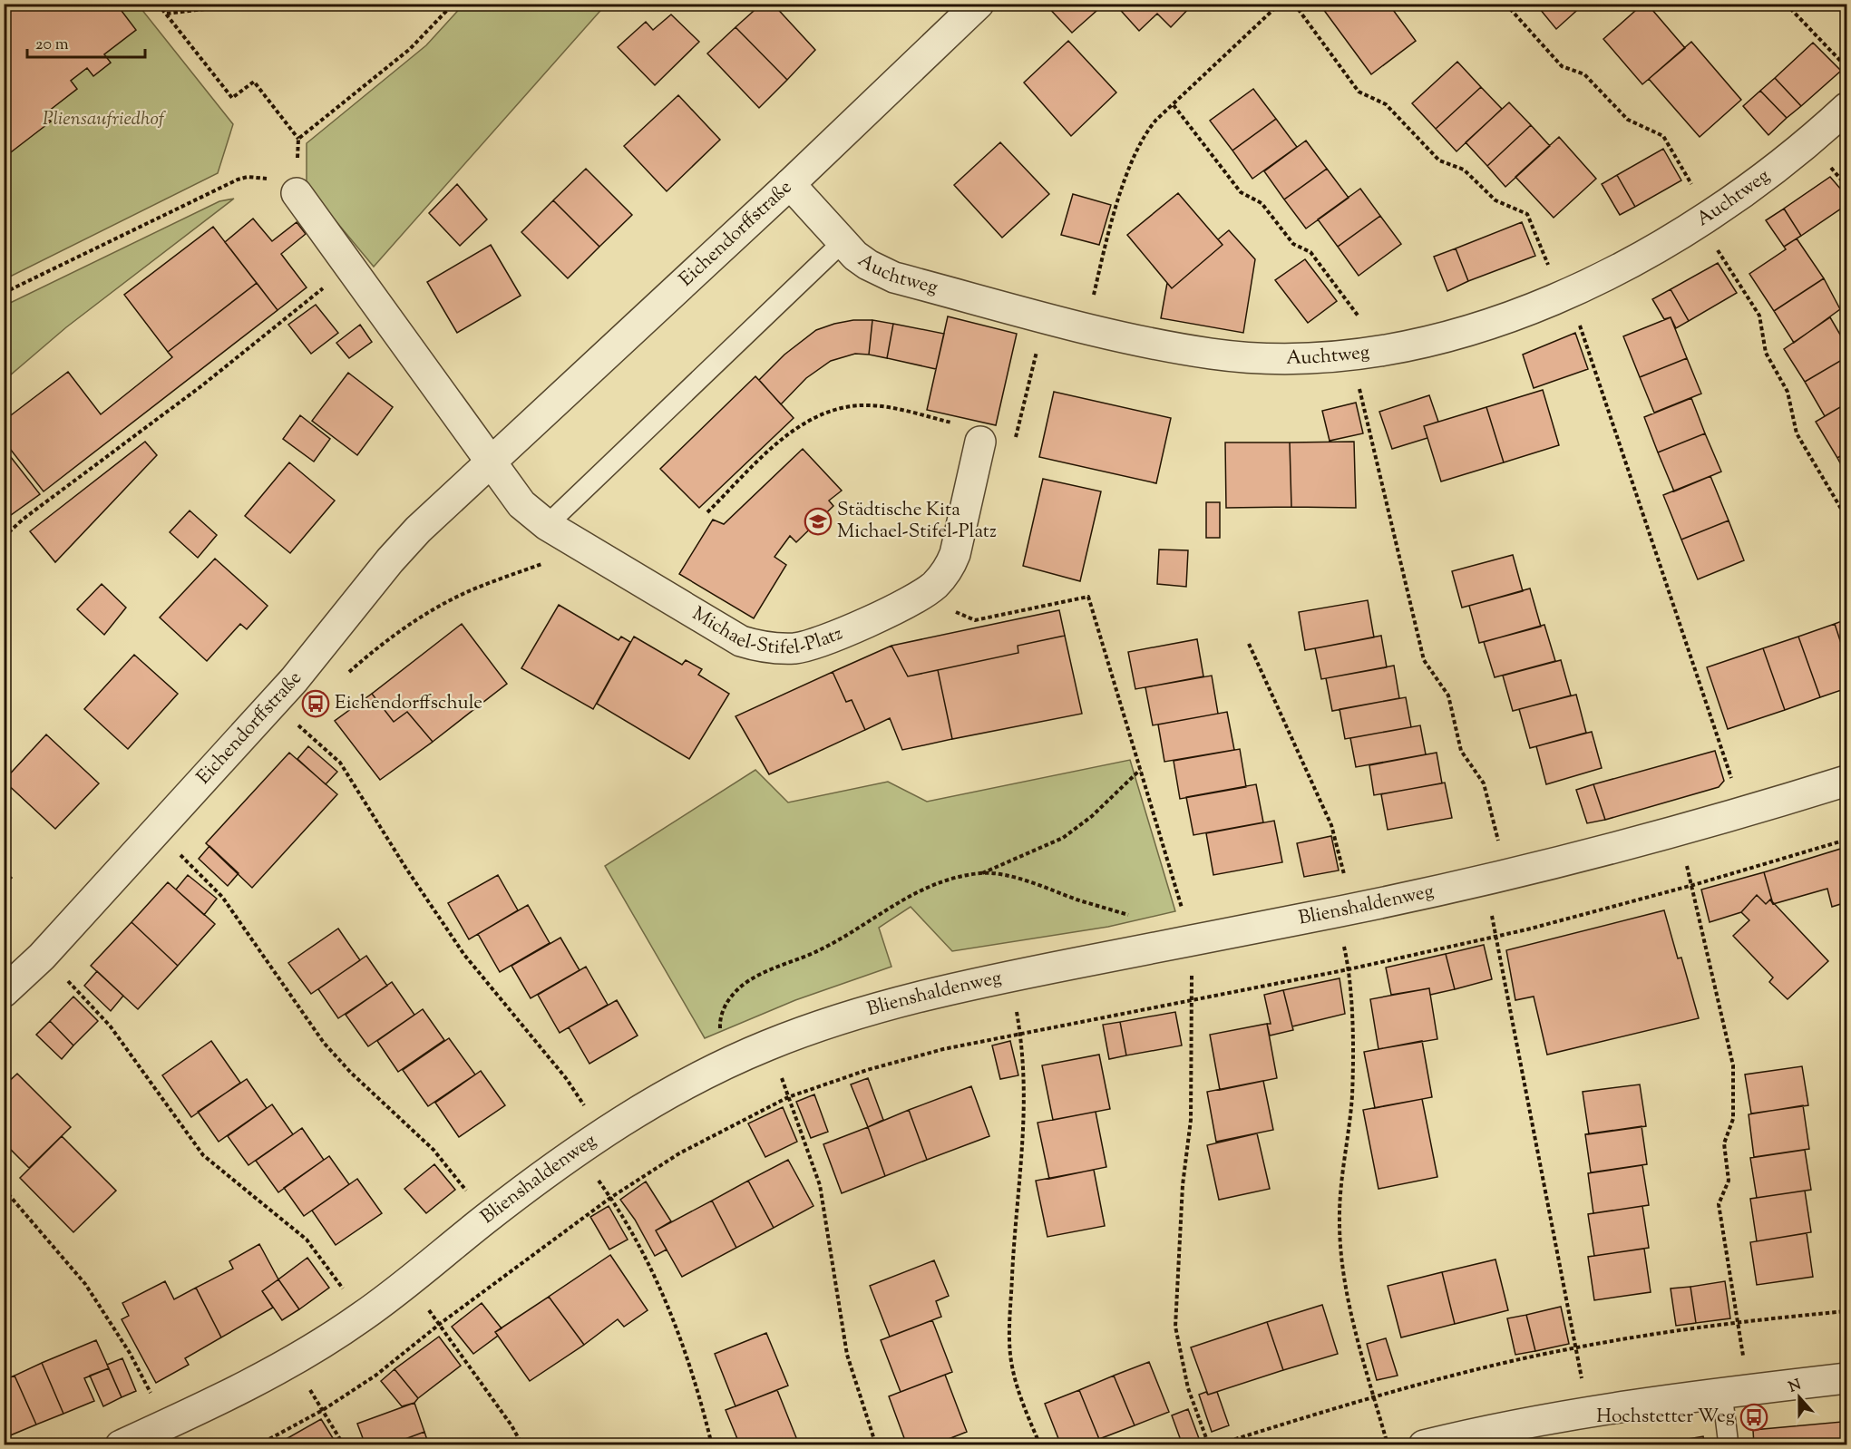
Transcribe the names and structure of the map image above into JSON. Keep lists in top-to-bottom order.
{
  "streets": {
    "street": [
      "Auchtweg",
      "Eichendorffstraße",
      "Michael-Stifel-Platz",
      "Blienshaldenweg"
    ]
  },
  "crossings": [
    ["Auchtweg", "Eichendorffstraße"],
    ["Eichendorffstraße", "Michael-Stifel-Platz"]
  ],
  "parks": ["Pliensaufriedhof"],
  "places": {
    "school or university": ["Städtische Kita Michael-Stifel-Platz"],
    "bus stop": ["Eichendorffschule", "Hochstetter Weg"]
  },
  "scale_bar": "20 m",
  "north": "top"
}
